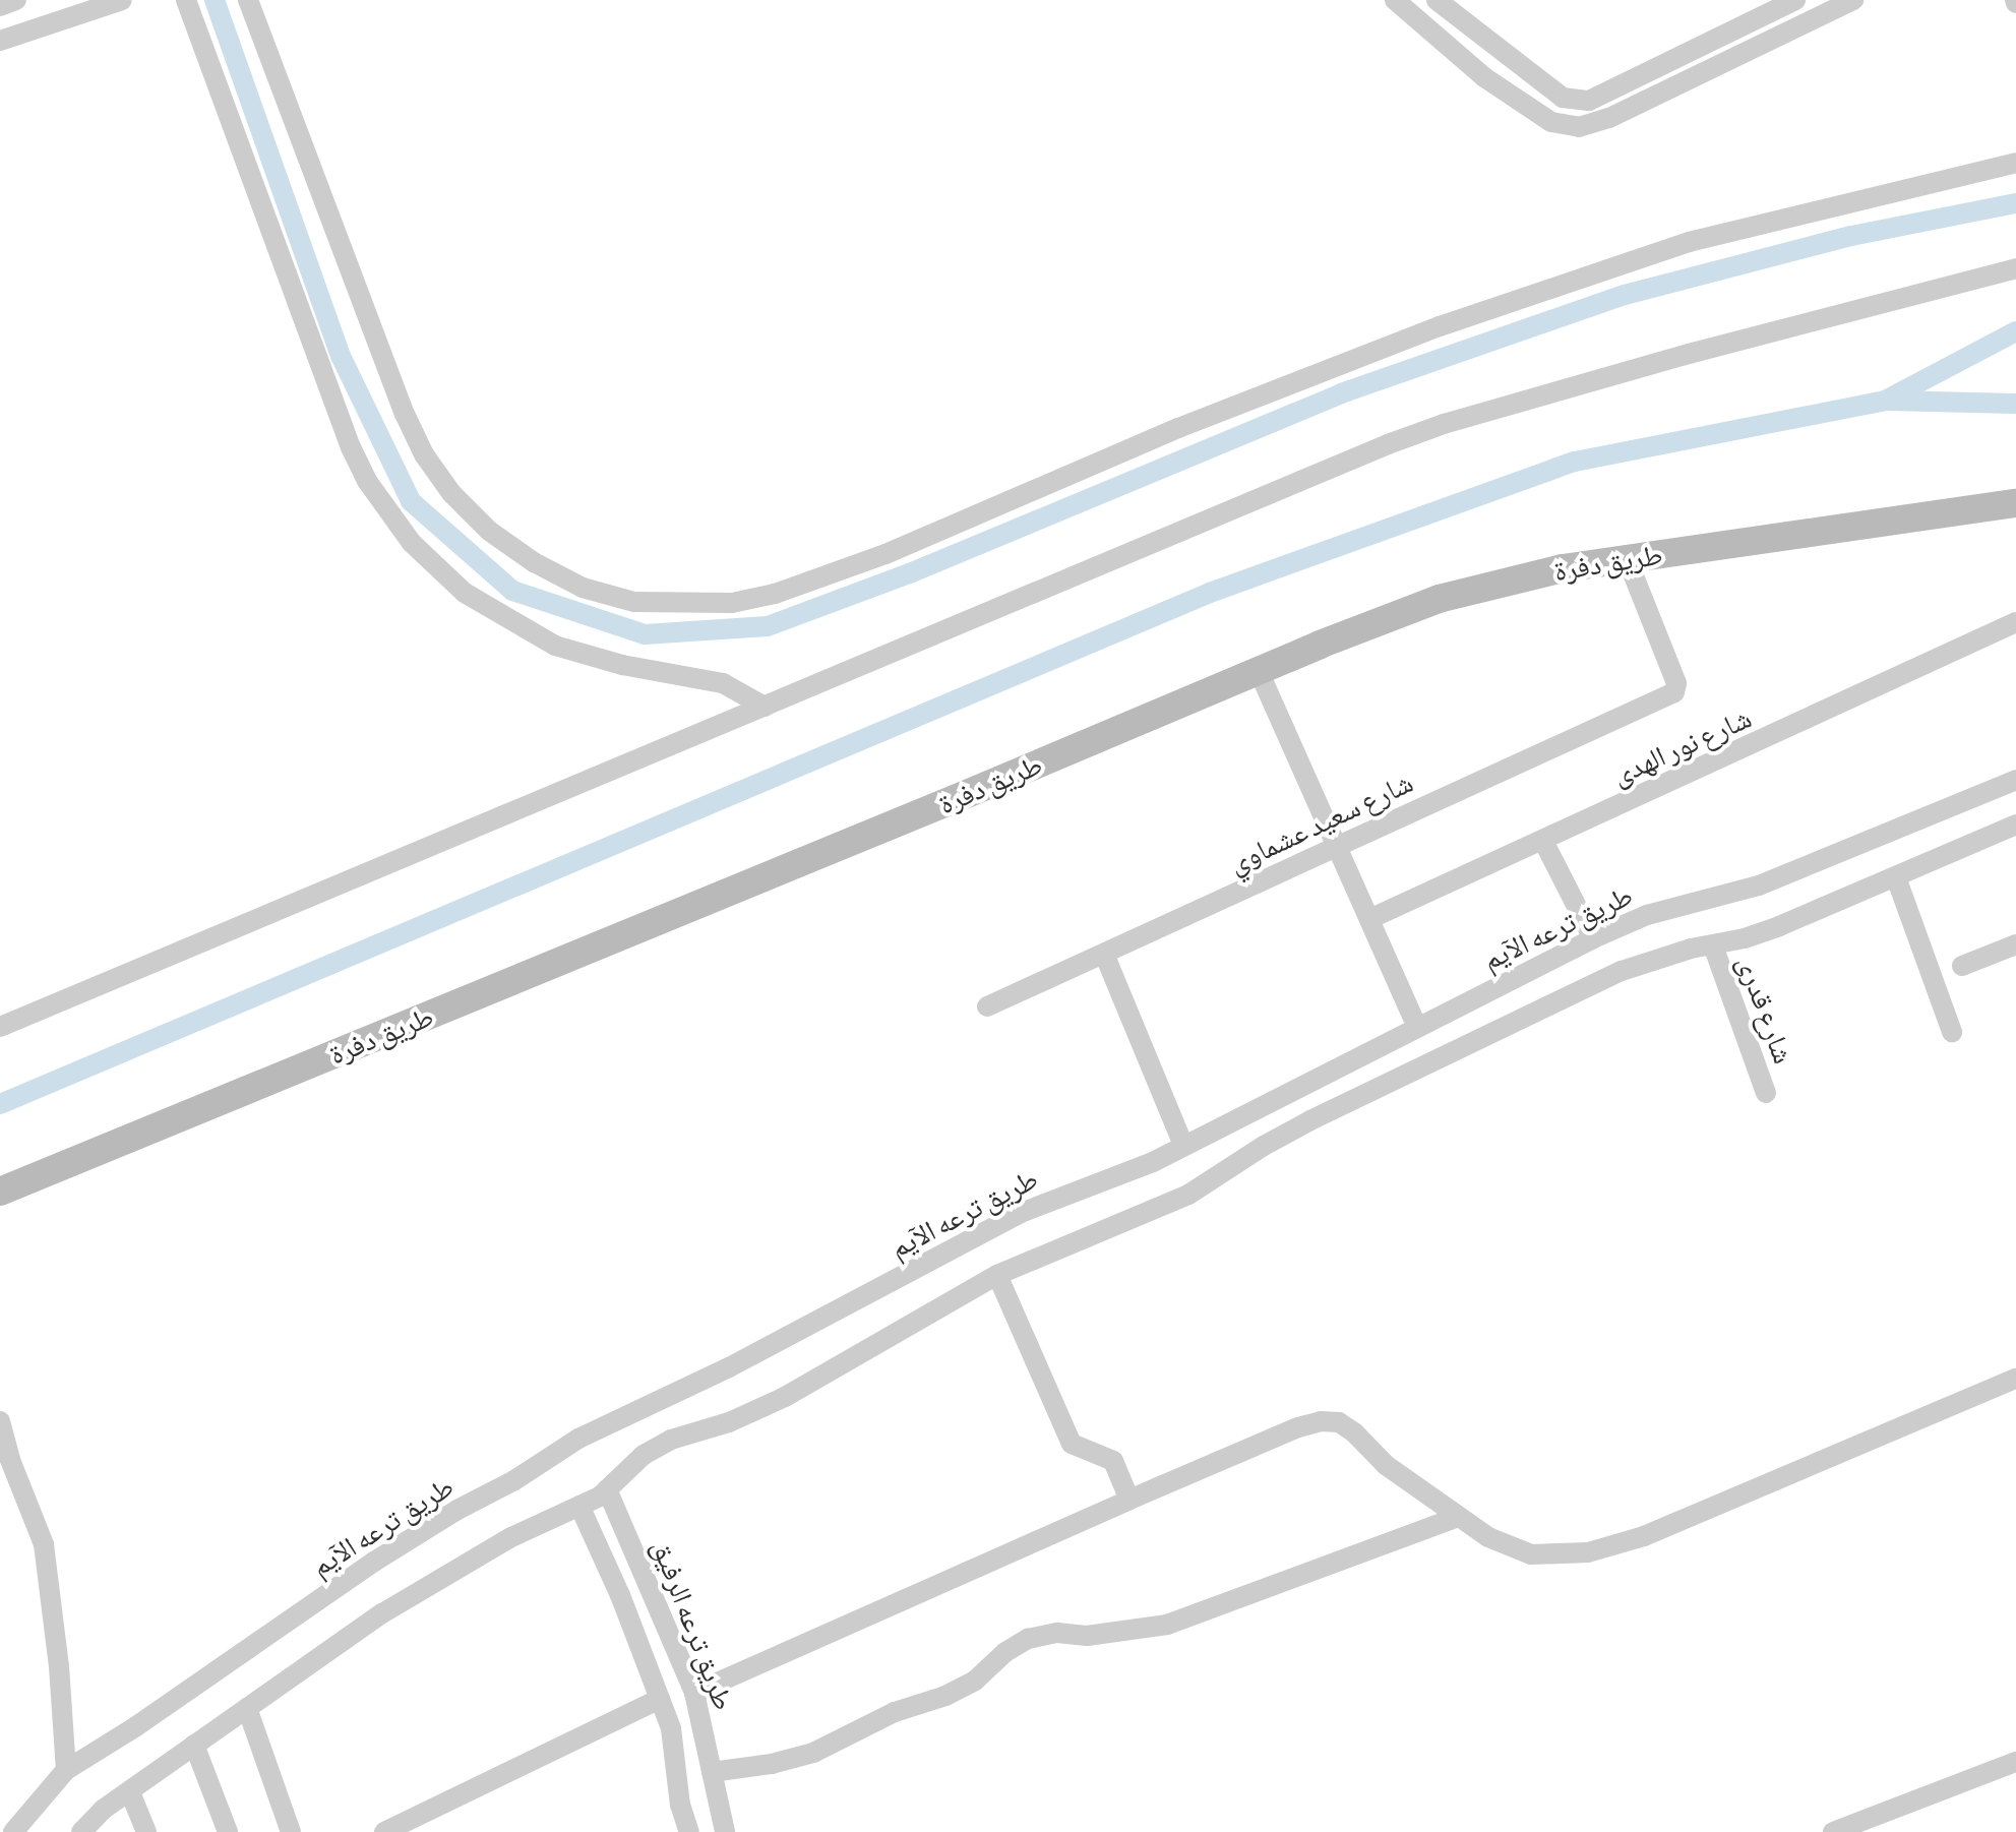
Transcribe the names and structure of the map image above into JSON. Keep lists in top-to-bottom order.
{
  "streets": {
    "main road": ["طريق دفرة"],
    "street": [
      "شارع نور الهدى",
      "شارع سعيد عشماوي",
      "طريق ترعه الآيم",
      "شارع قدرى",
      "طريق ترعه الرفيق"
    ]
  },
  "crossings": [
    ["طريق دفرة", "شارع سعيد عشماوي"]
  ]
}
